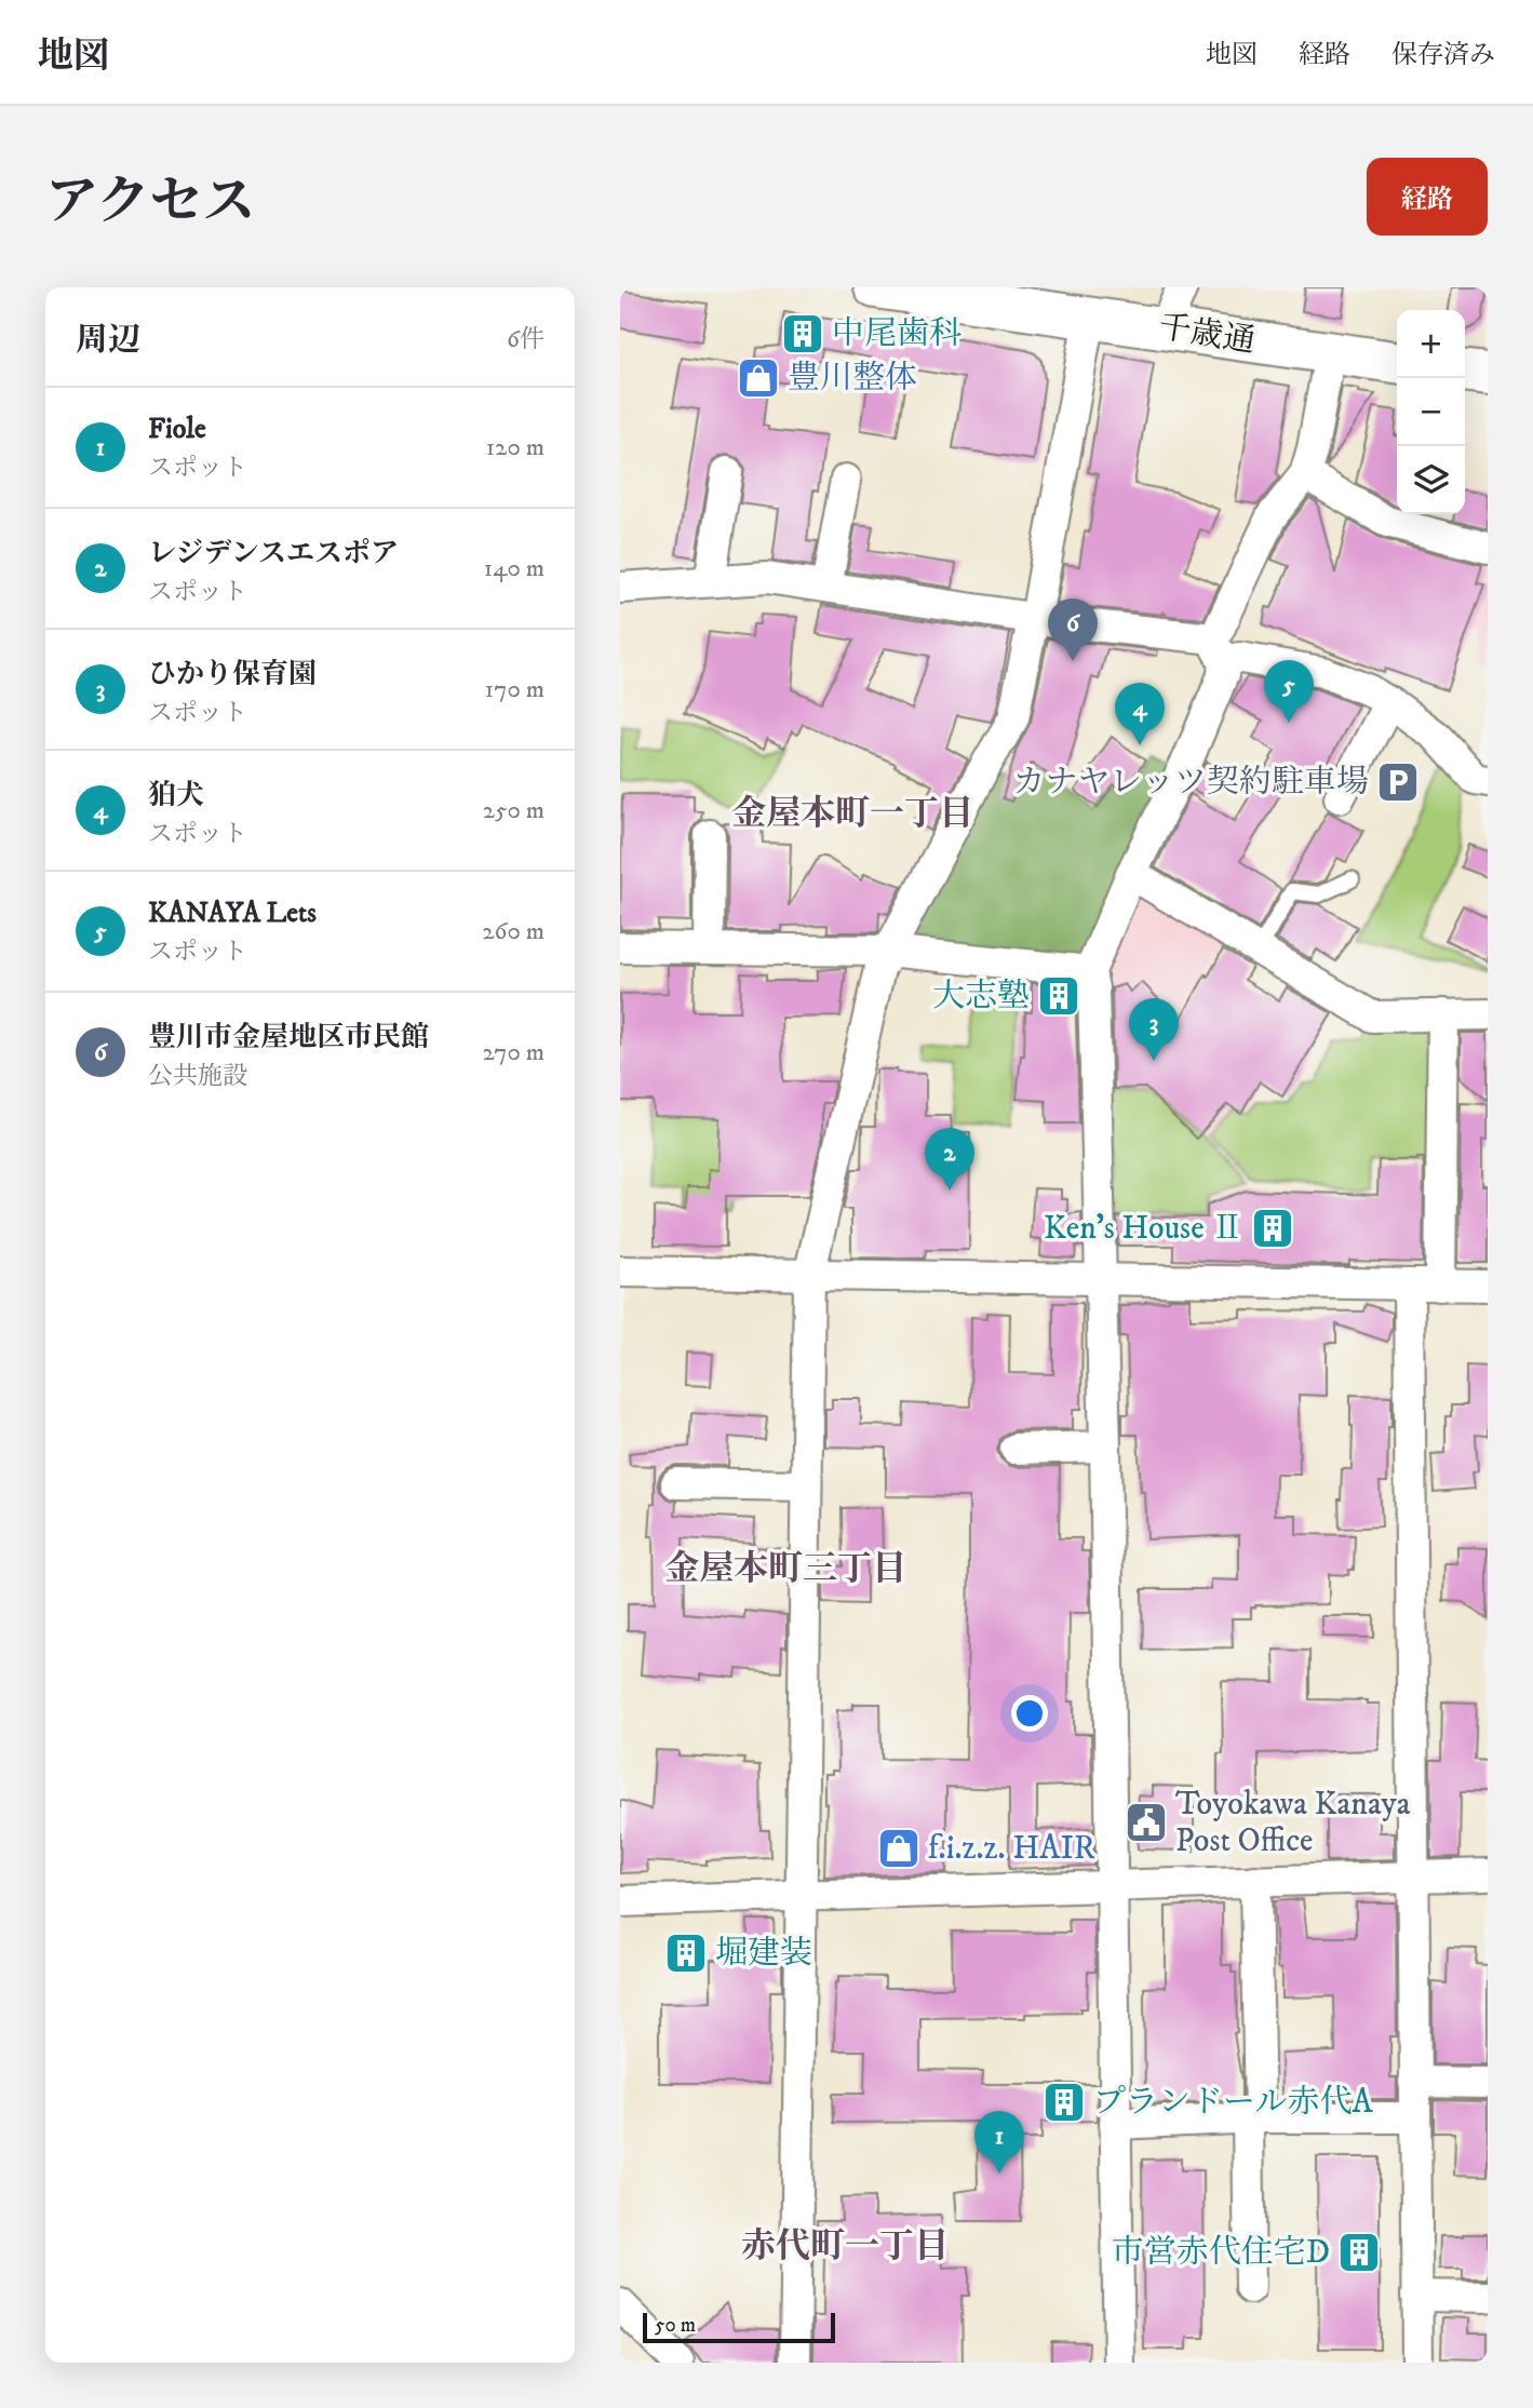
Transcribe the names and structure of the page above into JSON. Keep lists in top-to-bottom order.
{
  "streets": {
    "street": ["千歳通"]
  },
  "districts": ["金屋本町一丁目", "金屋本町三丁目", "赤代町一丁目"],
  "places": {
    "building": [
      "中尾歯科",
      "大志塾",
      "Ken's House Ⅱ",
      "堀建装",
      "プランドール赤代A",
      "市営赤代住宅D"
    ],
    "shop": ["豊川整体", "f.i.z.z. HAIR"],
    "parking": ["カナヤレッツ契約駐車場"],
    "public building": ["Toyokawa Kanaya Post Office"]
  },
  "scale_bar": "50 m",
  "page": {
    "header": "地図",
    "nav": ["地図", "経路", "保存済み"],
    "title": "アクセス",
    "buttons": "経路",
    "heading": ["周辺", "6件"],
    "map_buttons": ["+", "−"],
    "list": [
      {
        "mark": "1",
        "name": "Fiole",
        "note": "スポット",
        "value": "120 m"
      },
      {
        "mark": "2",
        "name": "レジデンスエスポア",
        "note": "スポット",
        "value": "140 m"
      },
      {
        "mark": "3",
        "name": "ひかり保育園",
        "note": "スポット",
        "value": "170 m"
      },
      {
        "mark": "4",
        "name": "狛犬",
        "note": "スポット",
        "value": "250 m"
      },
      {
        "mark": "5",
        "name": "KANAYA Lets",
        "note": "スポット",
        "value": "260 m"
      },
      {
        "mark": "6",
        "name": "豊川市金屋地区市民館",
        "note": "公共施設",
        "value": "270 m"
      }
    ],
    "pins": [
      "6",
      "5",
      "4",
      "3",
      "2",
      "1"
    ],
    "scale": "50 m"
  }
}
